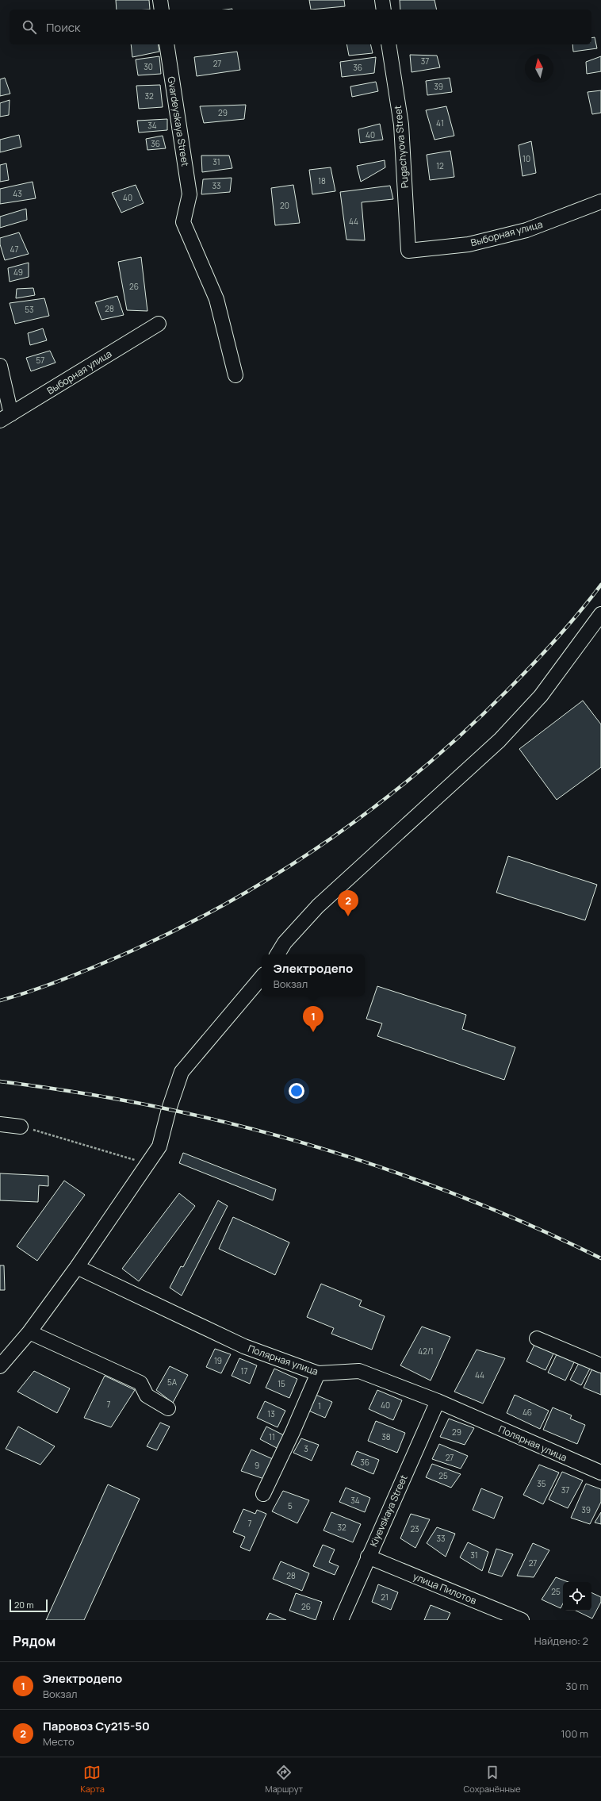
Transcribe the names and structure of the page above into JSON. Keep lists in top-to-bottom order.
{
  "streets": {
    "street": [
      "Gvardeyskaya Street",
      "Pugachyova Street",
      "Выборная улица",
      "Полярная улица",
      "Kiyevskaya Street",
      "улица Пилотов"
    ]
  },
  "crossings": [
    ["Pugachyova Street", "Выборная улица"],
    ["Полярная улица", "Kiyevskaya Street"],
    ["Kiyevskaya Street", "улица Пилотов"]
  ],
  "house_numbers": [
    "37",
    "27",
    "30",
    "36",
    "39",
    "32",
    "29",
    "41",
    "34",
    "40",
    "36",
    "10",
    "31",
    "12",
    "18",
    "33",
    "43",
    "40",
    "20",
    "44",
    "47",
    "49",
    "26",
    "28",
    "53",
    "57",
    "42/1",
    "19",
    "17",
    "44",
    "5А",
    "15",
    "7",
    "40",
    "1",
    "46",
    "13",
    "29",
    "11",
    "38",
    "3",
    "27",
    "36",
    "9",
    "25",
    "35",
    "37",
    "34",
    "5",
    "39",
    "7",
    "32",
    "23",
    "33",
    "31",
    "27",
    "28",
    "25",
    "21",
    "26"
  ],
  "scale_bar": "20 m",
  "north": "top",
  "page": {
    "search": "Поиск",
    "pins": ["2", "1"],
    "popup": ["Электродепо", "Вокзал"],
    "scale": "20 m",
    "heading": ["Рядом", "Найдено: 2"],
    "list": [
      {
        "mark": "1",
        "name": "Электродепо",
        "note": "Вокзал",
        "value": "30 m"
      },
      {
        "mark": "2",
        "name": "Паровоз Су215-50",
        "note": "Место",
        "value": "100 m"
      }
    ],
    "nav": ["Карта", "Маршрут", "Сохранённые"]
  }
}
